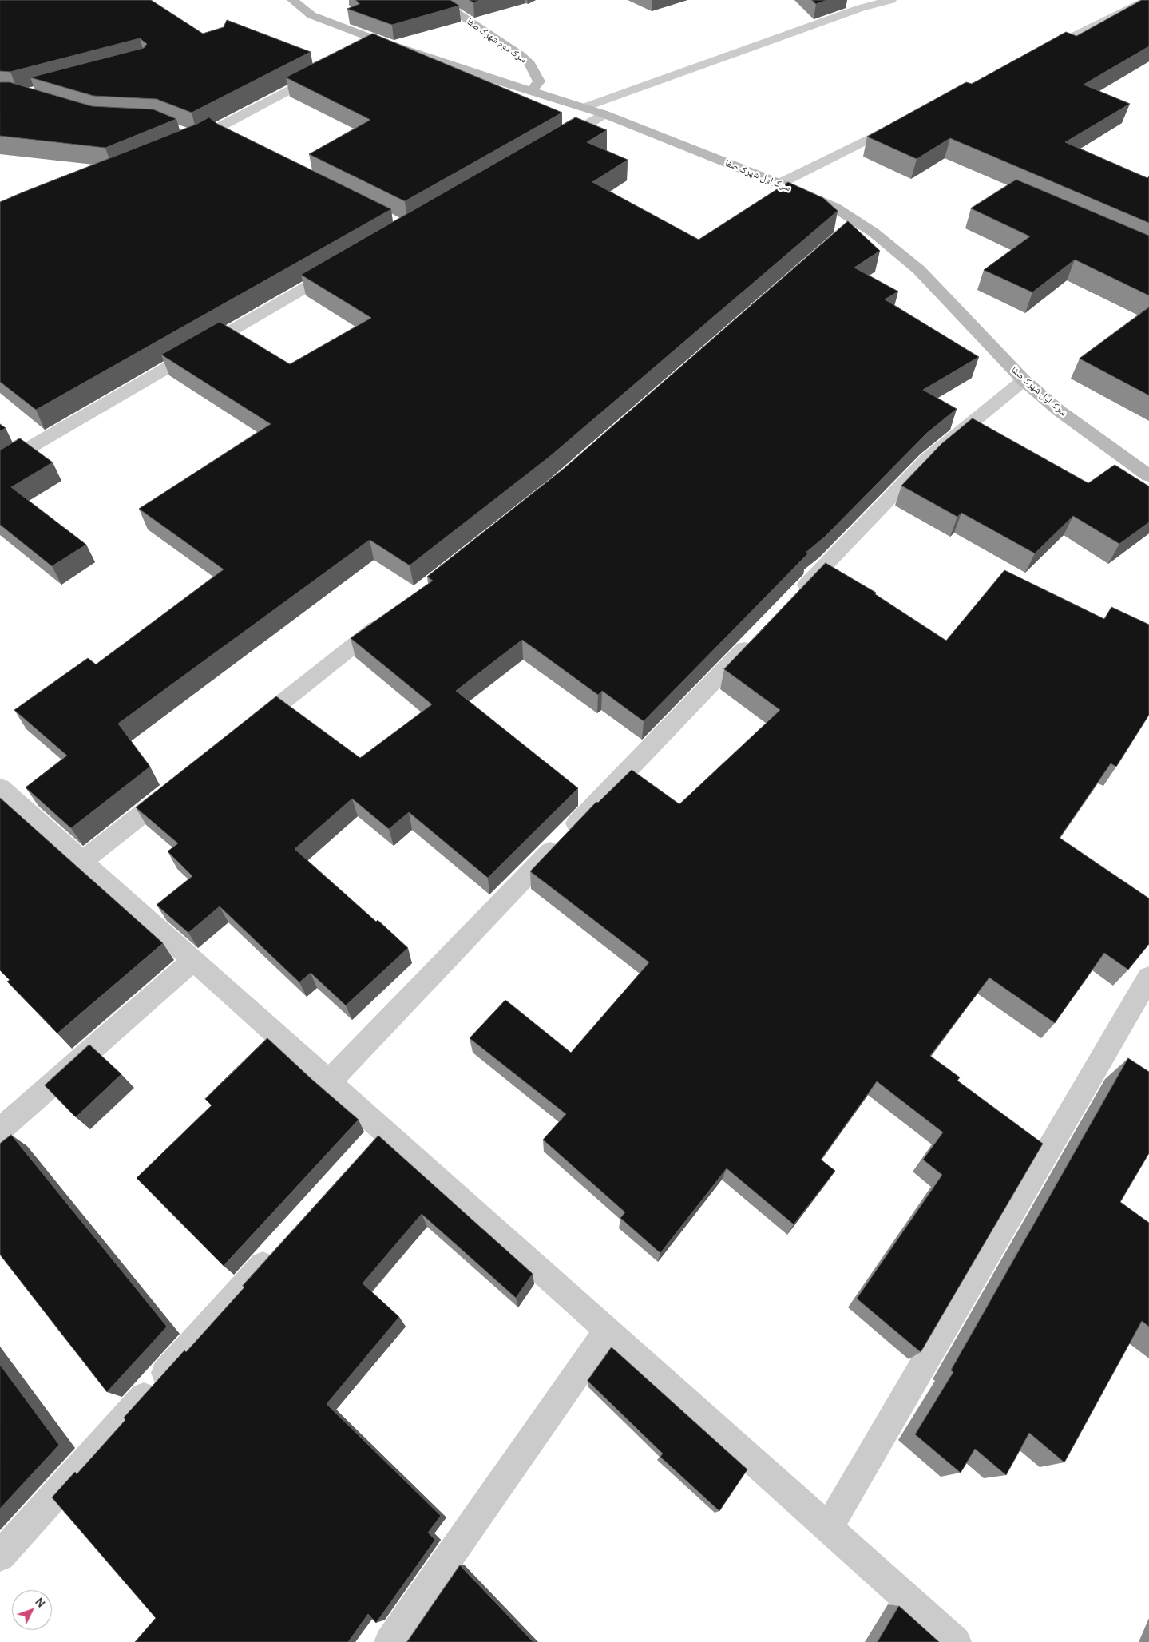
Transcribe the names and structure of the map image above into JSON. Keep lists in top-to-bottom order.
{
  "streets": {
    "street": ["سرک دوم شهرک صفا", "سرک اول شهرک صفا"]
  },
  "crossings": [
    ["سرک دوم شهرک صفا", "سرک اول شهرک صفا"]
  ],
  "north": "top right"
}
